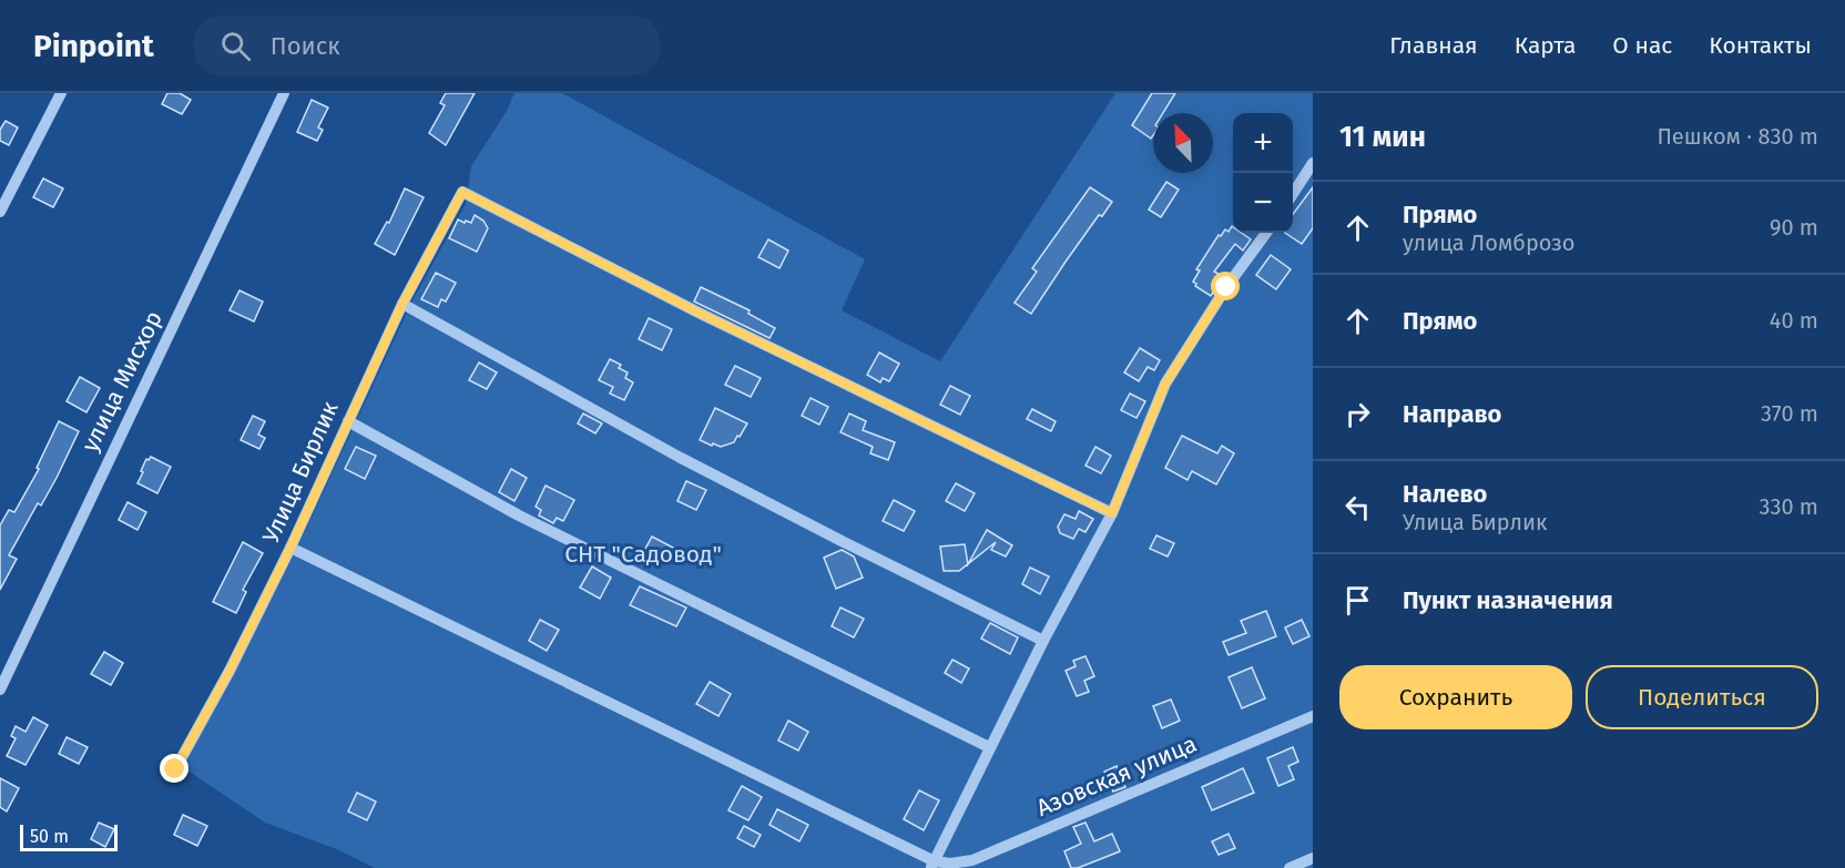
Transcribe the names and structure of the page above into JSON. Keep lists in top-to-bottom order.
{
  "streets": {
    "street": ["улица Мисхор", "Улица Бирлик", "Азовская улица"]
  },
  "parks": ["СНТ \"Садовод\""],
  "scale_bar": "50 m",
  "north": "top left",
  "page": {
    "header": "Pinpoint",
    "search": "Поиск",
    "nav": [
      "Главная",
      "Карта",
      "О нас",
      "Контакты"
    ],
    "heading": ["11 мин", "Пешком · 830 m"],
    "map_buttons": ["+", "−"],
    "list": [
      ["Прямо", "улица Ломброзо", "90 m"],
      ["Прямо", "40 m"],
      ["Направо", "370 m"],
      ["Налево", "Улица Бирлик", "330 m"],
      "Пункт назначения"
    ],
    "buttons": ["Сохранить", "Поделиться"],
    "scale": "50 m"
  }
}
